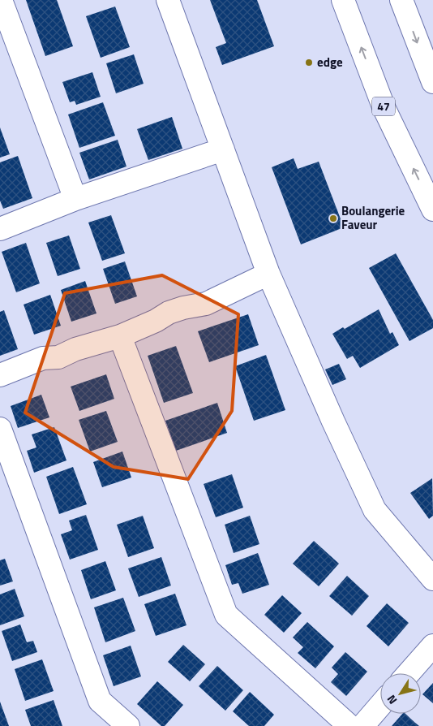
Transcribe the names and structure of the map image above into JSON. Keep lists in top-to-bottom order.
{
  "streets": {
    "street": ["47"]
  },
  "places": ["edge", "Boulangerie Faveur"],
  "north": "bottom left"
}
